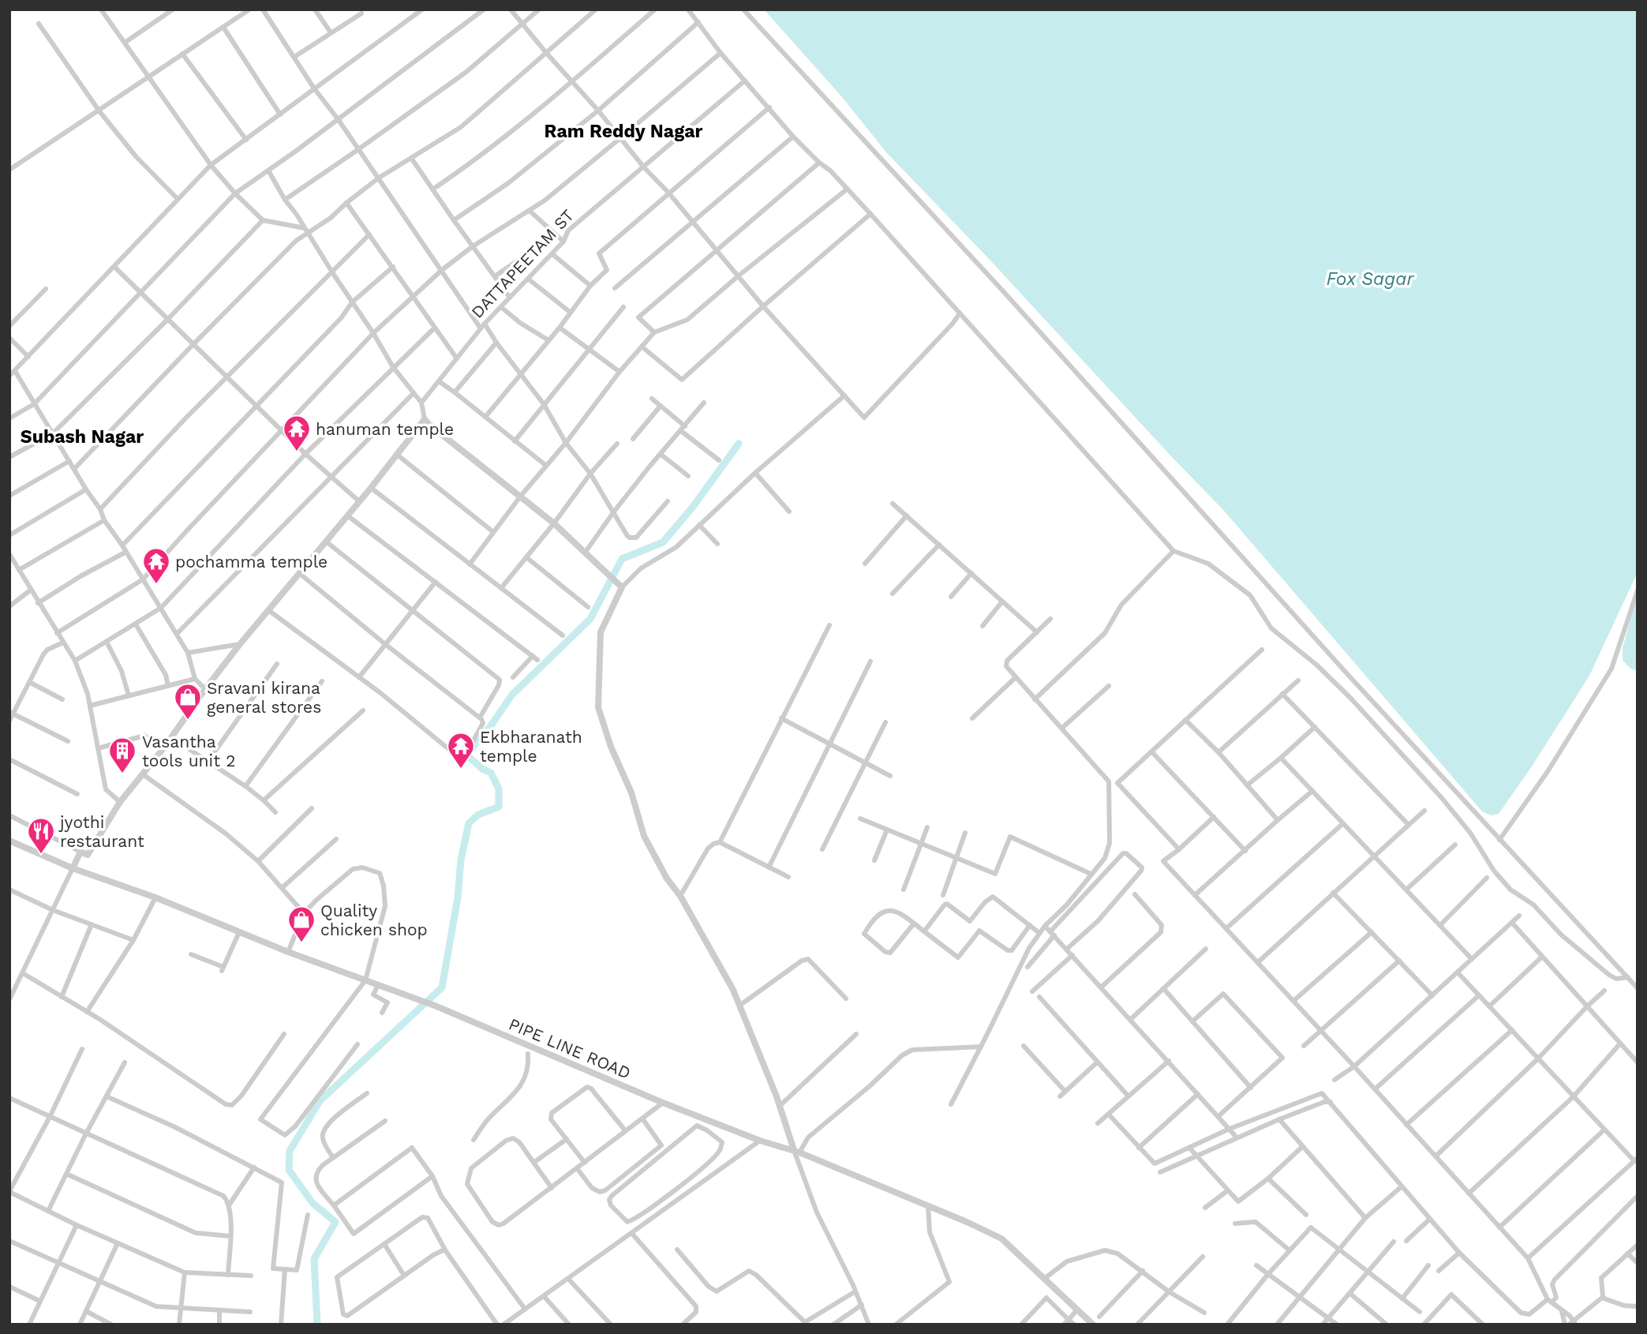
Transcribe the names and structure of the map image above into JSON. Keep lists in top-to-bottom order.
{
  "streets": {
    "street": ["DATTAPEETAM ST", "PIPE LINE ROAD"]
  },
  "districts": ["Ram Reddy Nagar", "Subash Nagar"],
  "water": ["Fox Sagar"],
  "places": {
    "temple": ["hanuman temple", "pochamma temple", "Ekbharanath temple"],
    "shop": ["Sravani kirana general stores", "Quality chicken shop"],
    "building": ["Vasantha tools unit 2"],
    "restaurant": ["jyothi restaurant"]
  }
}
